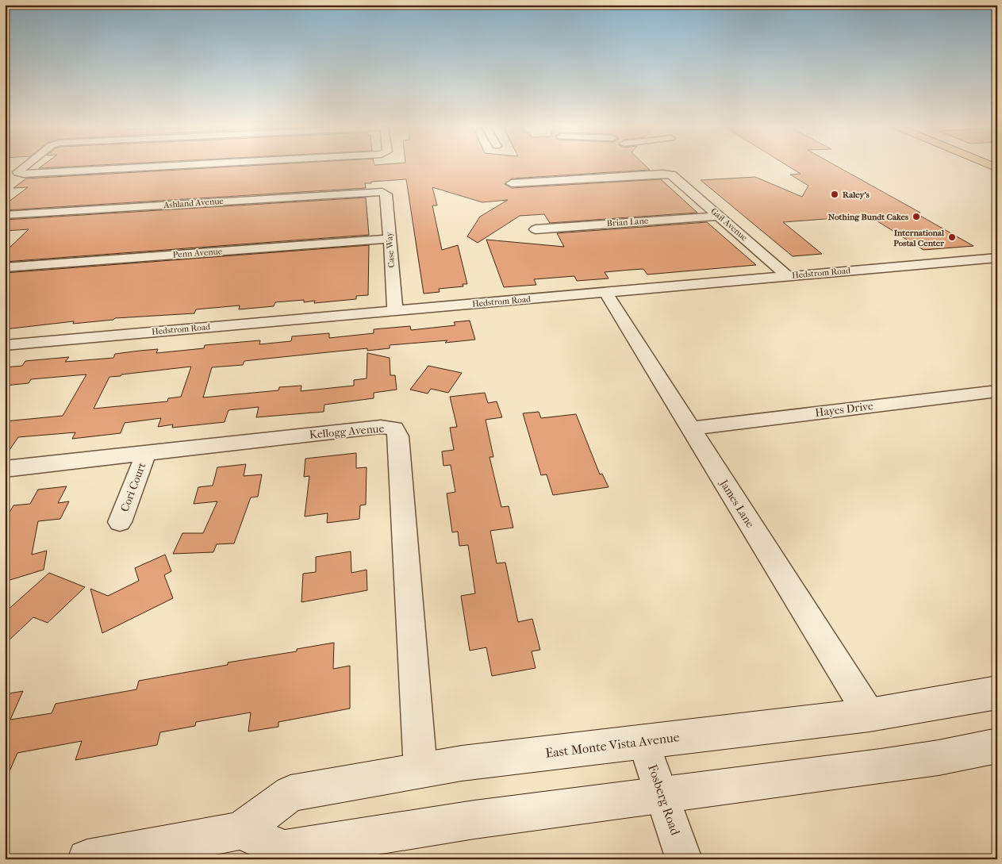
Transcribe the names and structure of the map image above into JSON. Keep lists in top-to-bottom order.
{
  "streets": {
    "main road": ["East Monte Vista Avenue"],
    "street": [
      "Ashland Avenue",
      "Brian Lane",
      "Gail Avenue",
      "Case Way",
      "Penn Avenue",
      "Hedstrom Road",
      "Hayes Drive",
      "Kellogg Avenue",
      "Cori Court",
      "James Lane",
      "Fosberg Road"
    ]
  },
  "crossings": [
    ["Ashland Avenue", "Case Way"],
    ["Brian Lane", "Gail Avenue"],
    ["Gail Avenue", "Hedstrom Road"],
    ["Case Way", "Penn Avenue"],
    ["Case Way", "Hedstrom Road"],
    ["Hedstrom Road", "James Lane"],
    ["Hayes Drive", "James Lane"],
    ["Kellogg Avenue", "Cori Court"],
    ["Kellogg Avenue", "East Monte Vista Avenue"],
    ["James Lane", "East Monte Vista Avenue"],
    ["East Monte Vista Avenue", "Fosberg Road"]
  ],
  "places": ["Raley's", "Nothing Bundt Cakes", "International Postal Center"]
}
